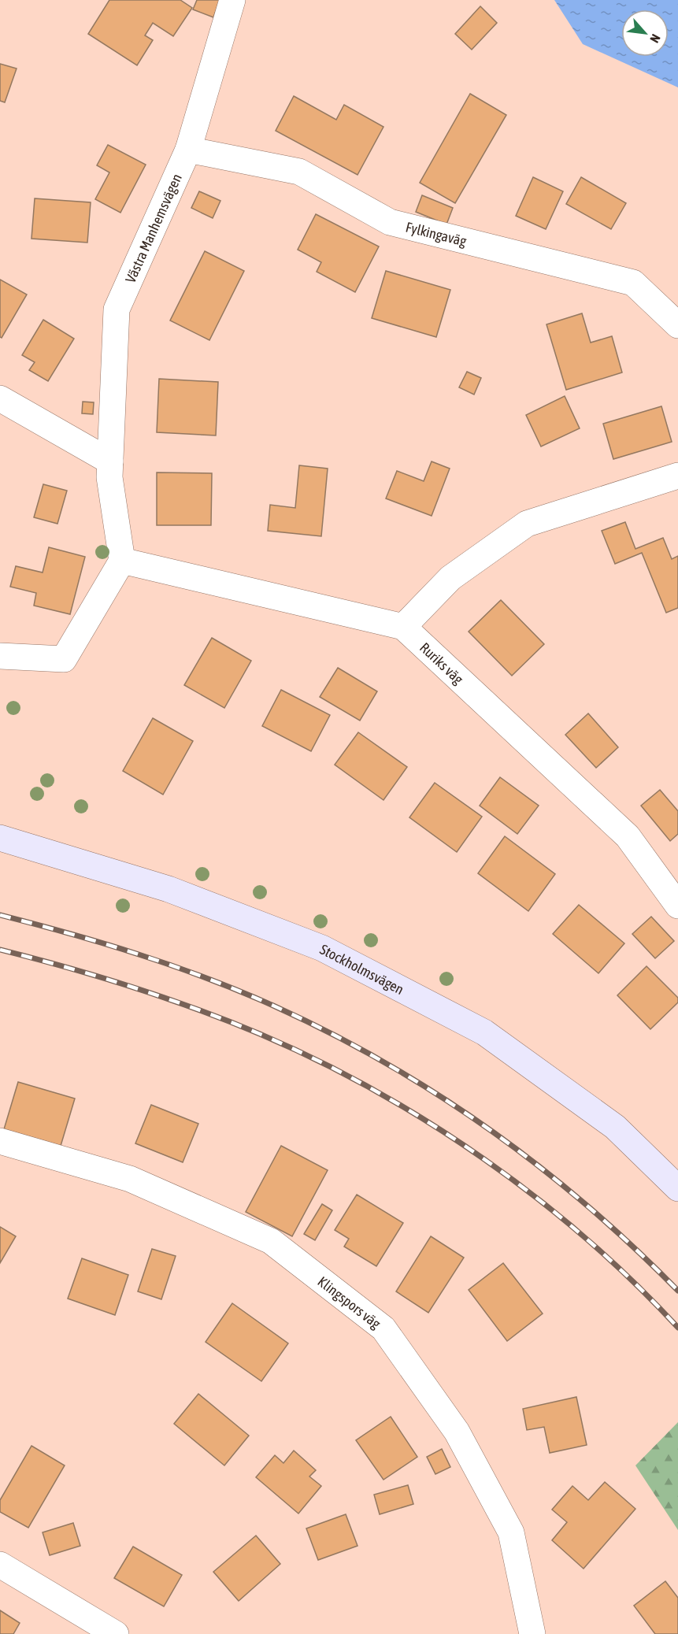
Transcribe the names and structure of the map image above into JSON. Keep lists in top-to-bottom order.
{
  "streets": {
    "main road": ["Stockholmsvägen"],
    "street": [
      "Västra Manhemsvägen",
      "Fylkingaväg",
      "Ruriks väg",
      "Klingspors väg"
    ]
  },
  "crossings": [
    ["Västra Manhemsvägen", "Fylkingaväg"],
    ["Västra Manhemsvägen", "Ruriks väg"]
  ],
  "north": "bottom right"
}
